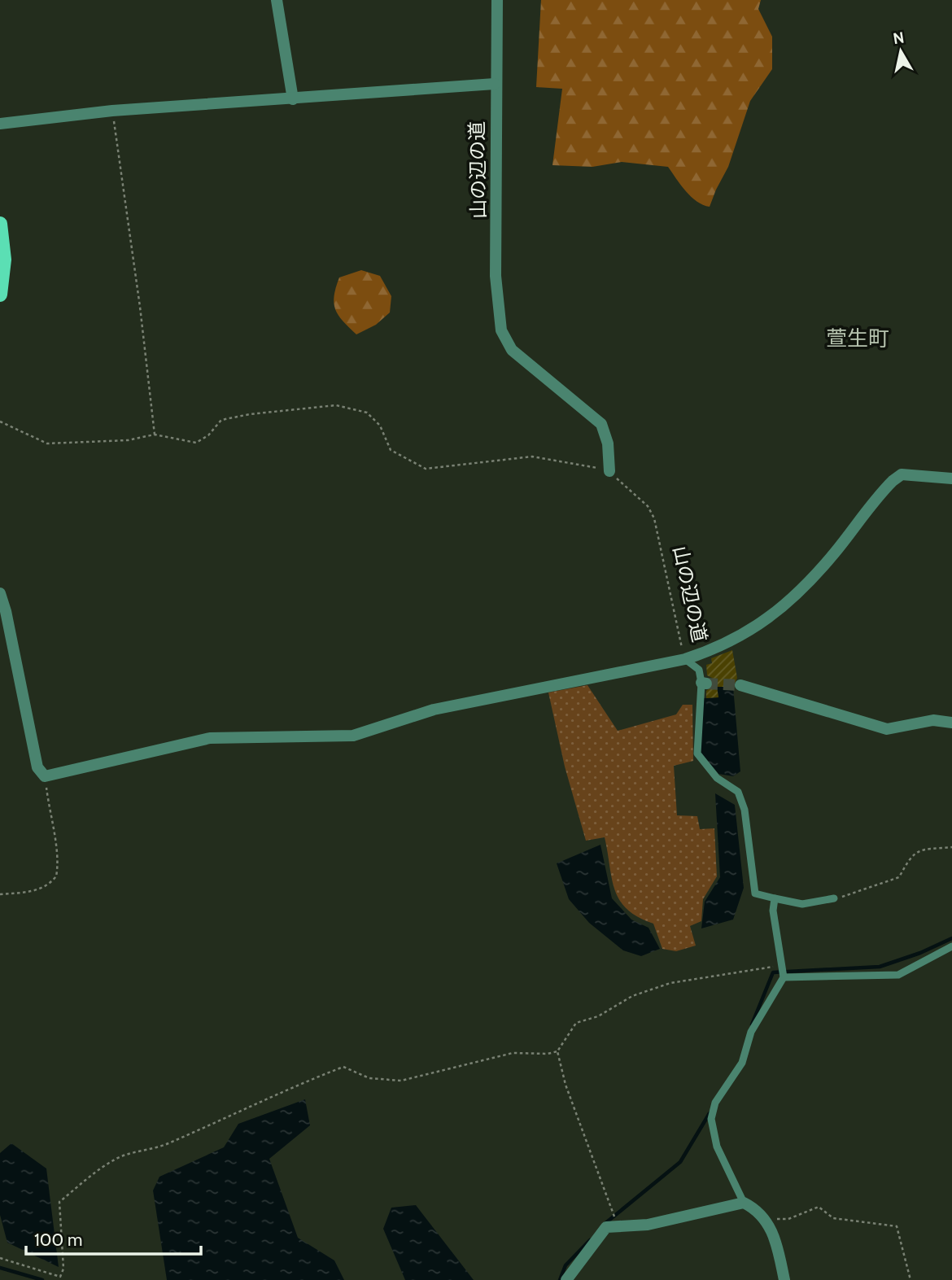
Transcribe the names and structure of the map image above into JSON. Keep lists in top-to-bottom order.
{
  "streets": {
    "street": ["山の辺の道"]
  },
  "districts": ["萱生町"],
  "scale_bar": "100 m",
  "north": "top"
}
